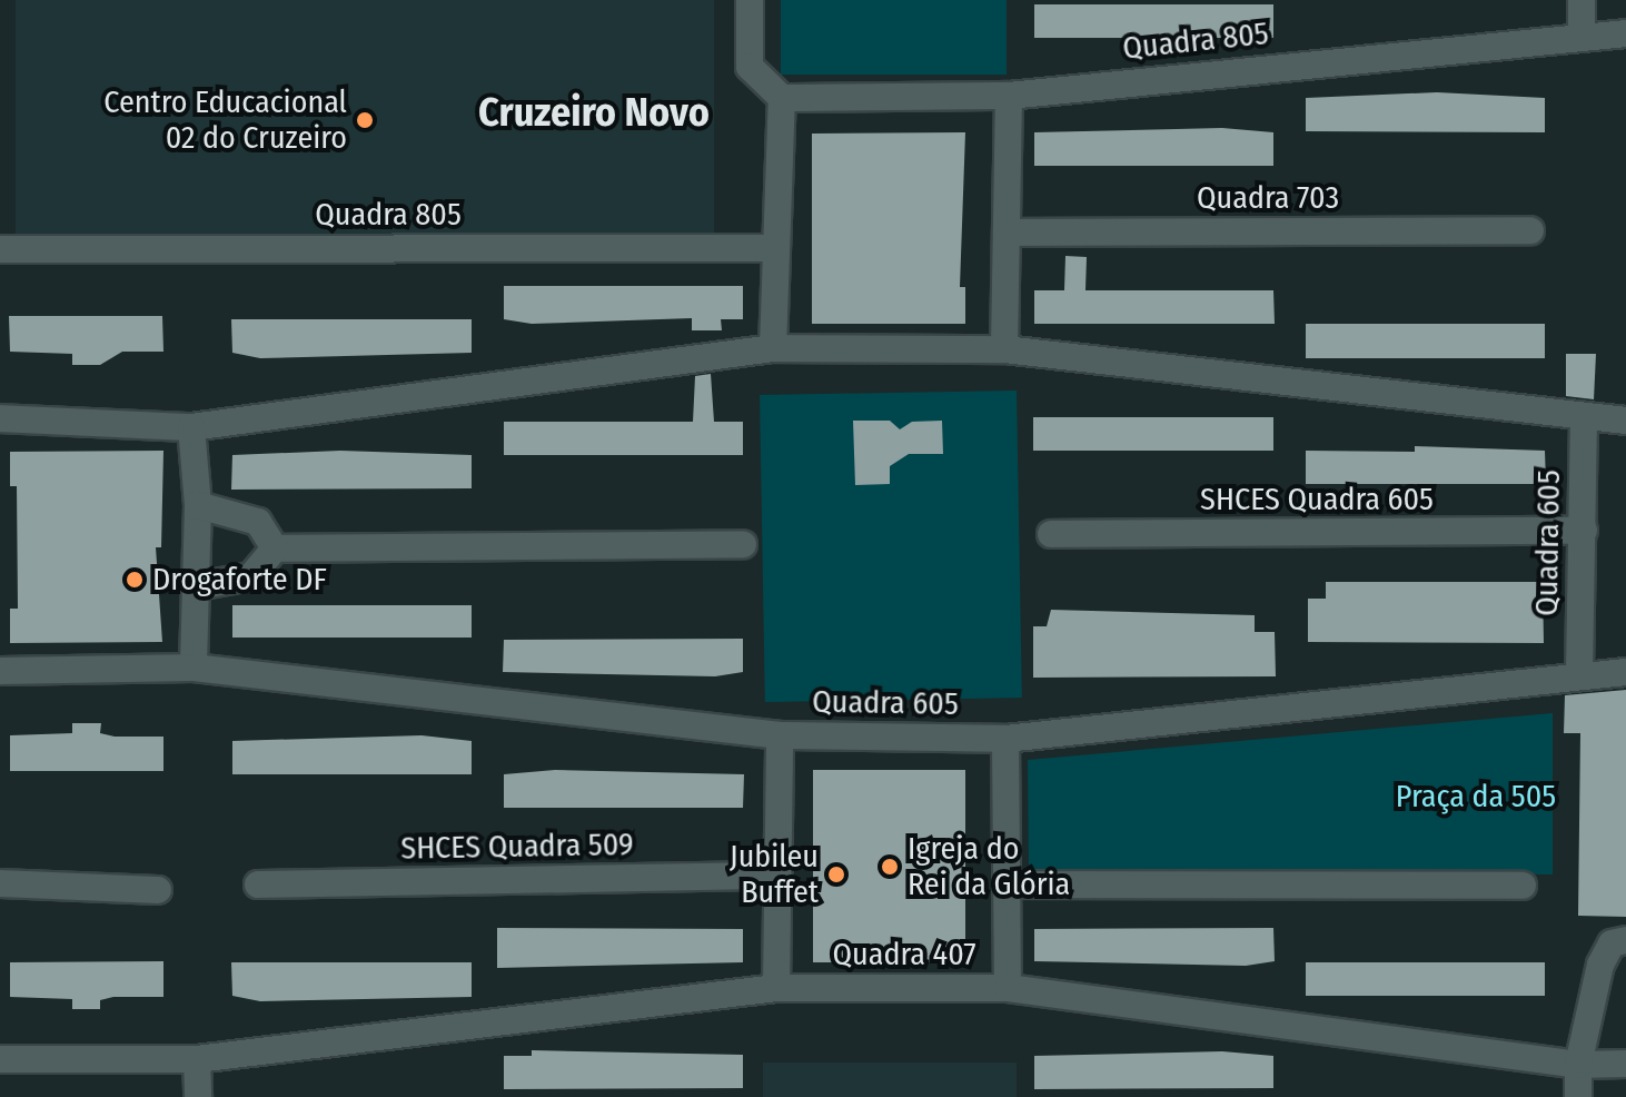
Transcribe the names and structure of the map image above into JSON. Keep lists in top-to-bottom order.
{
  "streets": {
    "street": [
      "Quadra 805",
      "Quadra 703",
      "SHCES Quadra 605",
      "Quadra 605",
      "SHCES Quadra 509",
      "Quadra 407"
    ]
  },
  "crossings": [
    ["SHCES Quadra 605", "Quadra 605"]
  ],
  "districts": ["Cruzeiro Novo"],
  "parks": ["Praça da 505"],
  "places": [
    "Centro Educacional 02 do Cruzeiro",
    "Drogaforte DF",
    "Igreja do Rei da Glória",
    "Jubileu Buffet"
  ]
}
